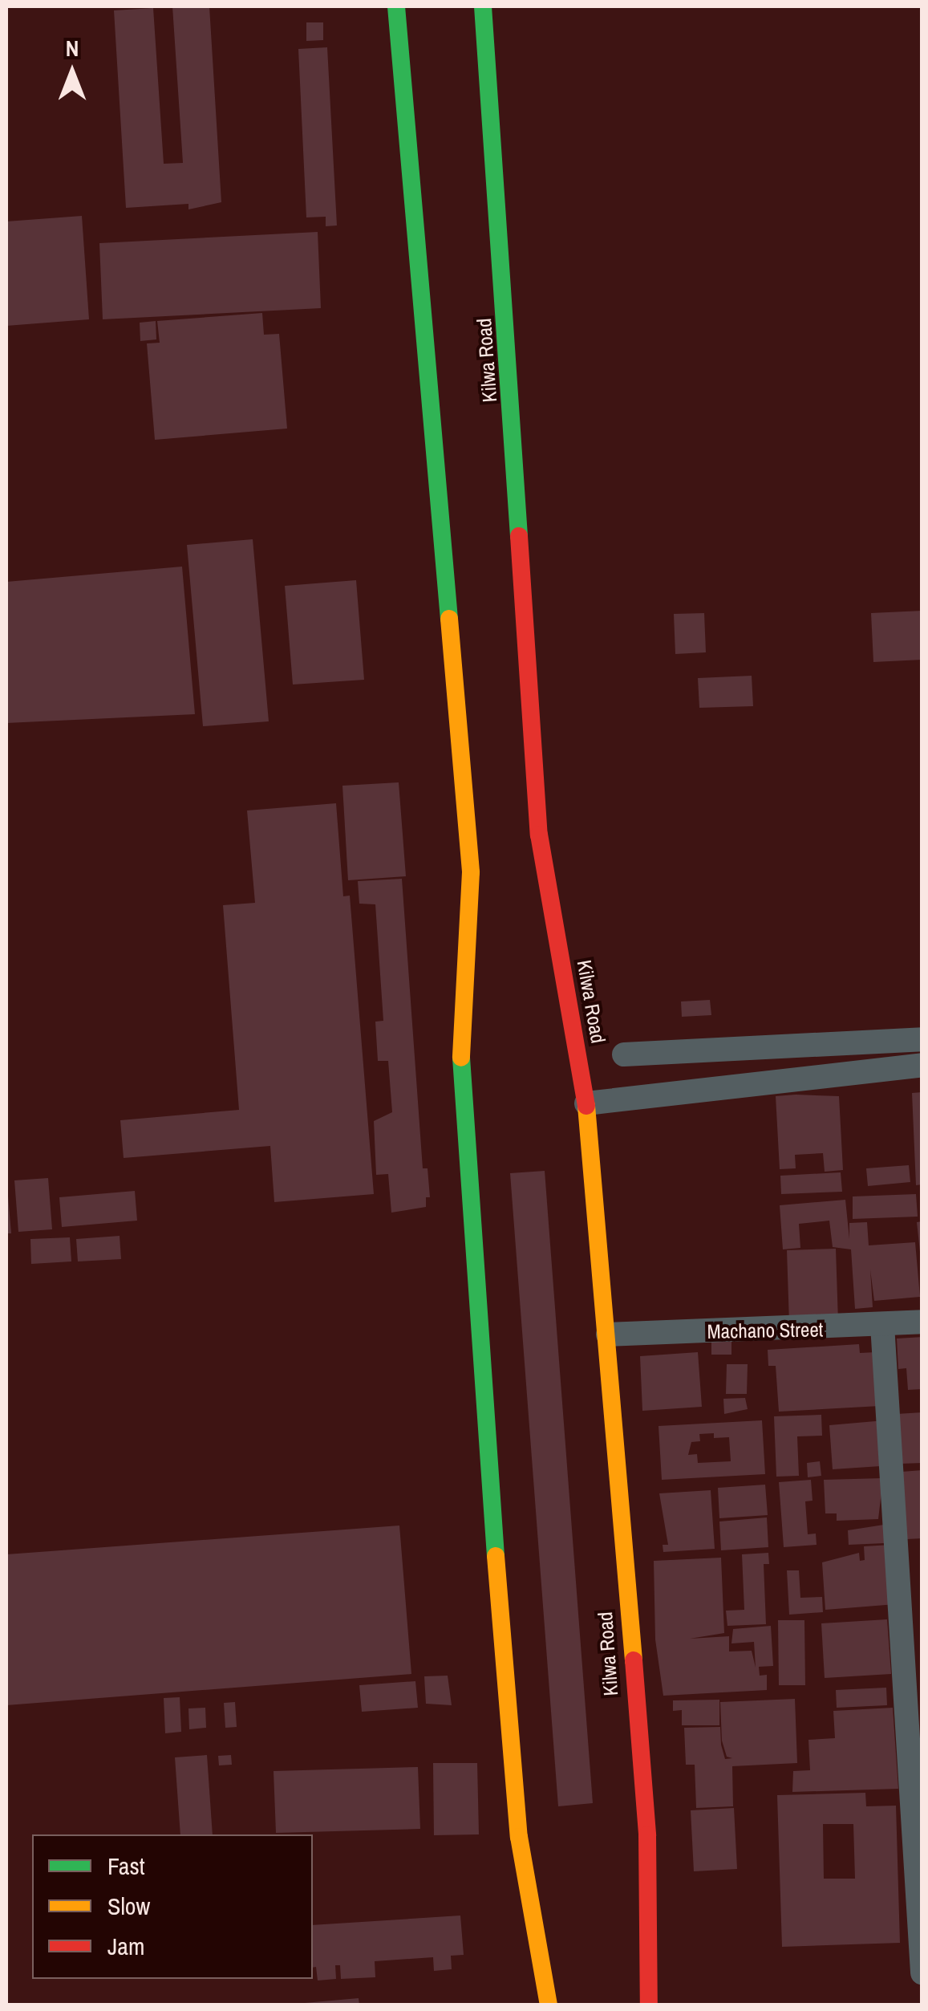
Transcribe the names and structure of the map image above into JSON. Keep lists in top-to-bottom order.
{
  "streets": {
    "highway": ["Kilwa Road"],
    "street": ["Machano Street"]
  },
  "crossings": [
    ["Kilwa Road", "Machano Street"]
  ],
  "legend": ["Fast", "Slow", "Jam"],
  "north": "top"
}
